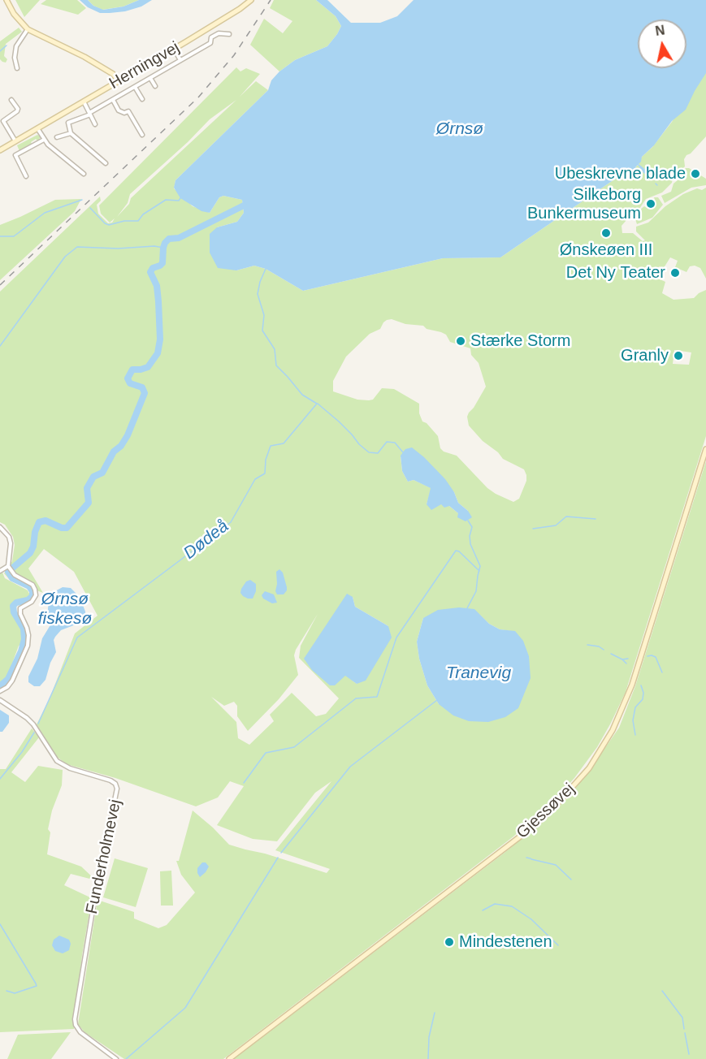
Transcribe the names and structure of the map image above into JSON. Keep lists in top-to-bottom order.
{
  "streets": {
    "street": ["Herningvej", "Gjessøvej", "Funderholmevej"]
  },
  "water": [
    "Ørnsø",
    "Dødeå",
    "Ørnsø fiskesø",
    "Tranevig"
  ],
  "places": [
    "Ubeskrevne blade",
    "Silkeborg Bunkermuseum",
    "Ønskeøen III",
    "Det Ny Teater",
    "Stærke Storm",
    "Granly",
    "Mindestenen"
  ],
  "north": "top"
}
